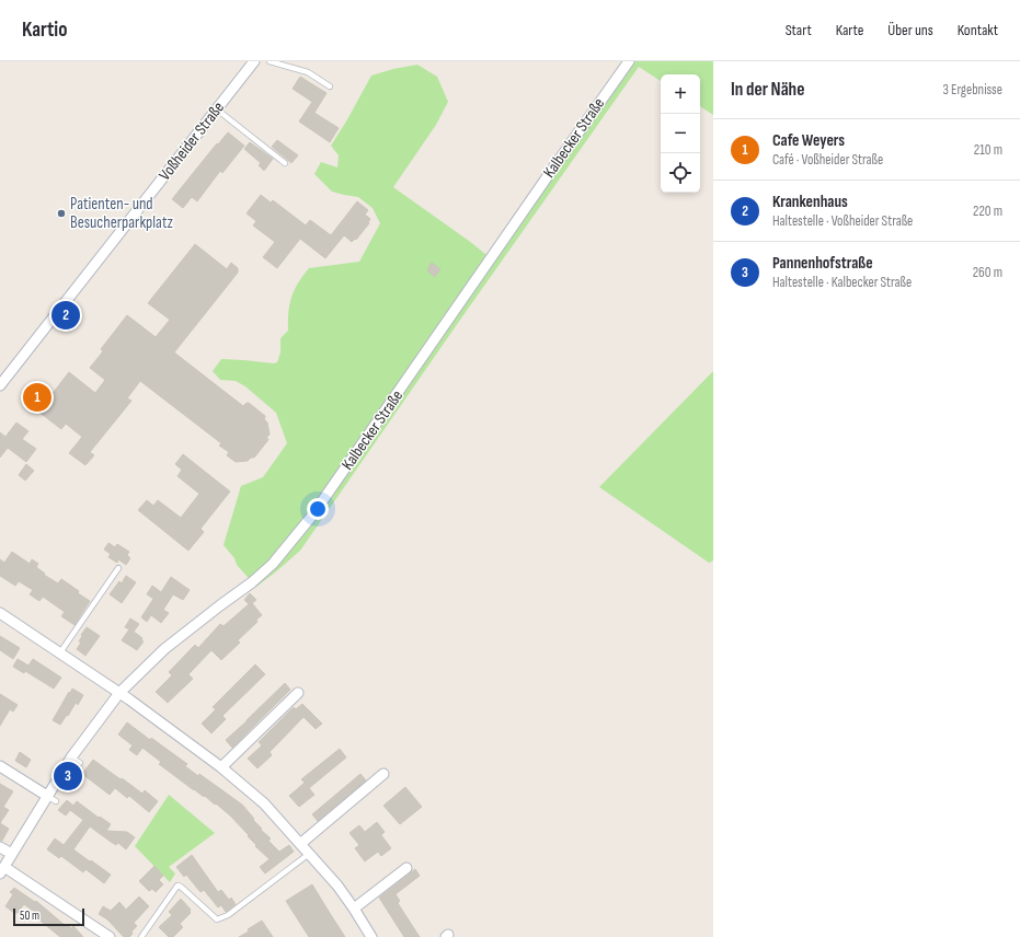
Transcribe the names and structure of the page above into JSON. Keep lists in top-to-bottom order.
{
  "streets": {
    "street": ["Kalbecker Straße", "Voßheider Straße"]
  },
  "places": ["Patienten- und Besucherparkplatz"],
  "scale_bar": "50 m",
  "page": {
    "header": "Kartio",
    "nav": [
      "Start",
      "Karte",
      "Über uns",
      "Kontakt"
    ],
    "heading": ["In der Nähe", "3 Ergebnisse"],
    "map_buttons": ["+", "−"],
    "list": [
      {
        "mark": "1",
        "name": "Cafe Weyers",
        "note": "Café · Voßheider Straße",
        "value": "210 m"
      },
      {
        "mark": "2",
        "name": "Krankenhaus",
        "note": "Haltestelle · Voßheider Straße",
        "value": "220 m"
      },
      {
        "mark": "3",
        "name": "Pannenhofstraße",
        "note": "Haltestelle · Kalbecker Straße",
        "value": "260 m"
      }
    ],
    "pins": ["2", "1", "3"],
    "scale": "50 m"
  }
}
